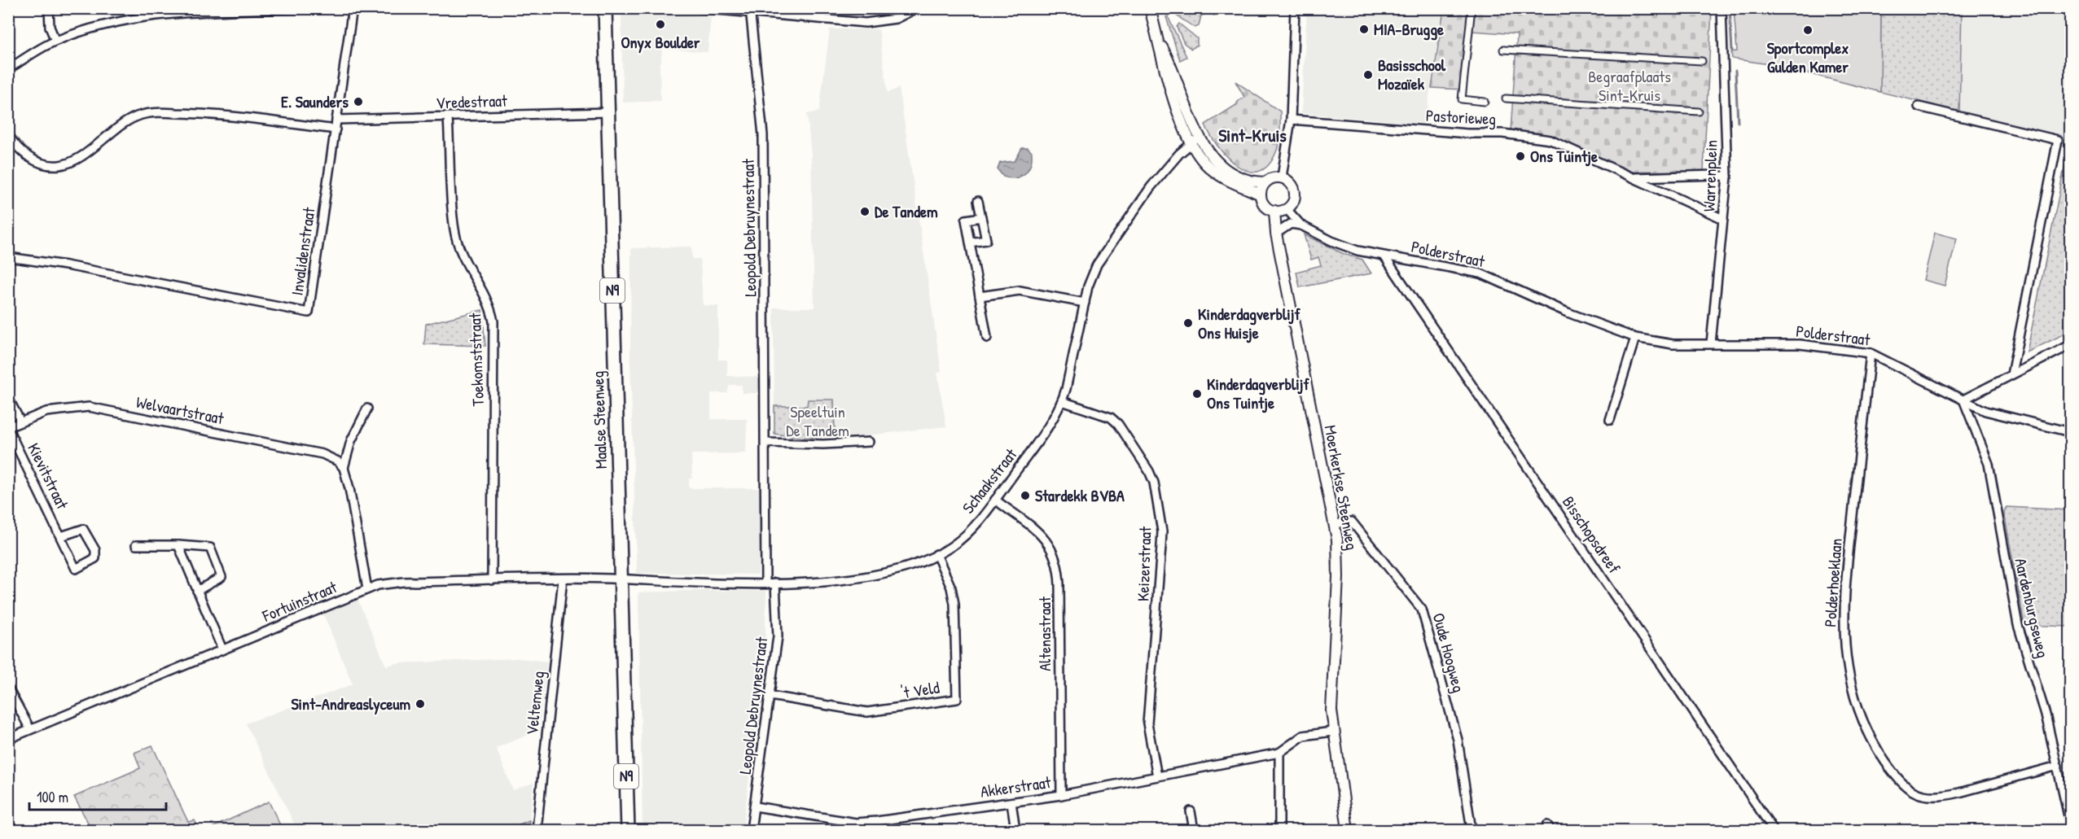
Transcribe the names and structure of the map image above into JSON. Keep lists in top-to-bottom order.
{
  "streets": {
    "main road": ["N9", "Maalse Steenweg"],
    "street": [
      "Vredestraat",
      "Pastorieweg",
      "Warrenplein",
      "Leopold Debruynestraat",
      "Invalidenstraat",
      "Polderstraat",
      "Toekomststraat",
      "Welvaartstraat",
      "Kievitstraat",
      "Schaakstraat",
      "Moerkerkse Steenweg",
      "Bisschopsdreef",
      "Keizerstraat",
      "Polderhoeklaan",
      "Fortuinstraat",
      "Aardenburgseweg",
      "Altenastraat",
      "Oude Hoogweg",
      "'t Veld",
      "Veltemweg",
      "Akkerstraat"
    ]
  },
  "crossings": [
    ["Vredestraat", "Invalidenstraat"],
    ["Vredestraat", "Toekomststraat"],
    ["Vredestraat", "Maalse Steenweg"],
    ["Pastorieweg", "Warrenplein"],
    ["Warrenplein", "Polderstraat"],
    ["Leopold Debruynestraat", "Schaakstraat"],
    ["Leopold Debruynestraat", "'t Veld"],
    ["Leopold Debruynestraat", "Akkerstraat"],
    ["Polderstraat", "Moerkerkse Steenweg"],
    ["Polderstraat", "Bisschopsdreef"],
    ["Polderstraat", "Polderhoeklaan"],
    ["Polderstraat", "Aardenburgseweg"],
    ["Toekomststraat", "Fortuinstraat"],
    ["Welvaartstraat", "Kievitstraat"],
    ["Maalse Steenweg", "Schaakstraat"],
    ["Maalse Steenweg", "Fortuinstraat"],
    ["Schaakstraat", "Keizerstraat"],
    ["Schaakstraat", "Fortuinstraat"],
    ["Schaakstraat", "Altenastraat"],
    ["Schaakstraat", "'t Veld"],
    ["Moerkerkse Steenweg", "Oude Hoogweg"],
    ["Keizerstraat", "Akkerstraat"],
    ["Polderhoeklaan", "Aardenburgseweg"],
    ["Fortuinstraat", "Veltemweg"],
    ["Altenastraat", "Akkerstraat"]
  ],
  "districts": ["Sint-Kruis"],
  "parks": ["Begraafplaats Sint-Kruis", "Speeltuin De Tandem"],
  "places": [
    "Onyx Boulder",
    "MIA-Brugge",
    "Sportcomplex Gulden Kamer",
    "Basisschool Mozaïek",
    "E. Saunders",
    "Ons Tuintje",
    "De Tandem",
    "Kinderdagverblijf Ons Huisje",
    "Kinderdagverblijf Ons Tuintje",
    "Stardekk BVBA",
    "Sint-Andreaslyceum"
  ],
  "scale_bar": "100 m"
}
